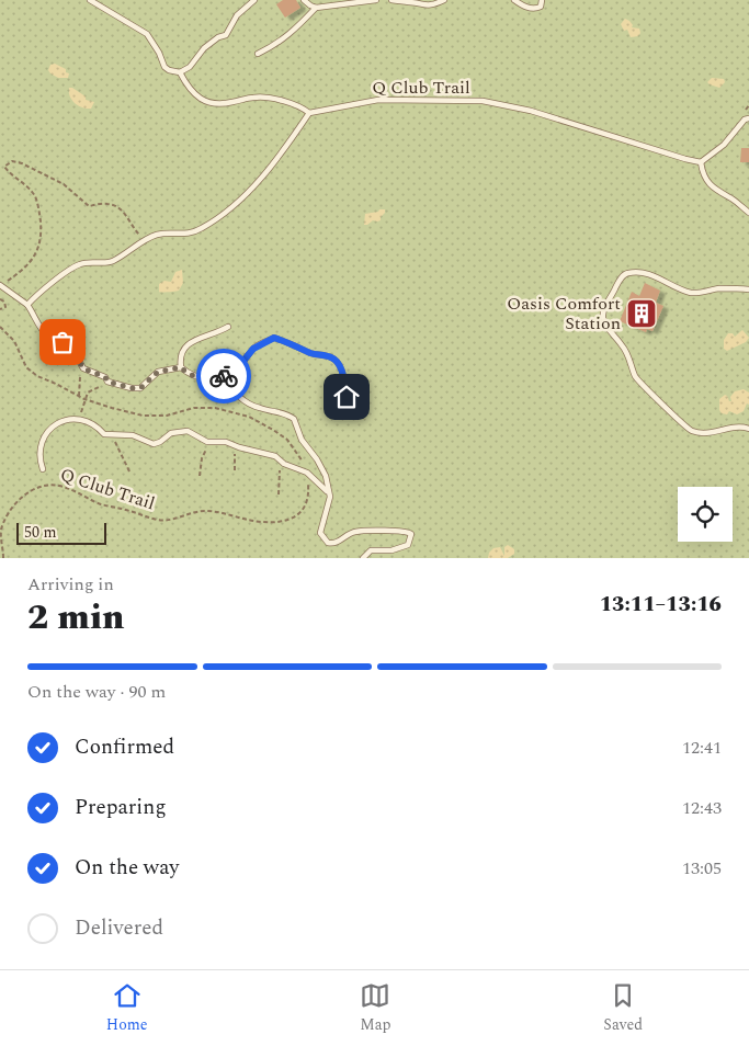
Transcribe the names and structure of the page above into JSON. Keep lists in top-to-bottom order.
{
  "streets": {
    "lane": ["Q Club Trail"]
  },
  "places": {
    "building": ["Oasis Comfort Station"]
  },
  "scale_bar": "50 m",
  "page": {
    "scale": "50 m",
    "heading": ["2 min", "Arriving in", "13:11–13:16"],
    "bar": "On the way · 90 m",
    "list": [
      ["Confirmed", "12:41"],
      ["Preparing", "12:43"],
      ["On the way", "13:05"],
      "Delivered"
    ],
    "tabs": ["Home", "Map", "Saved"]
  }
}
